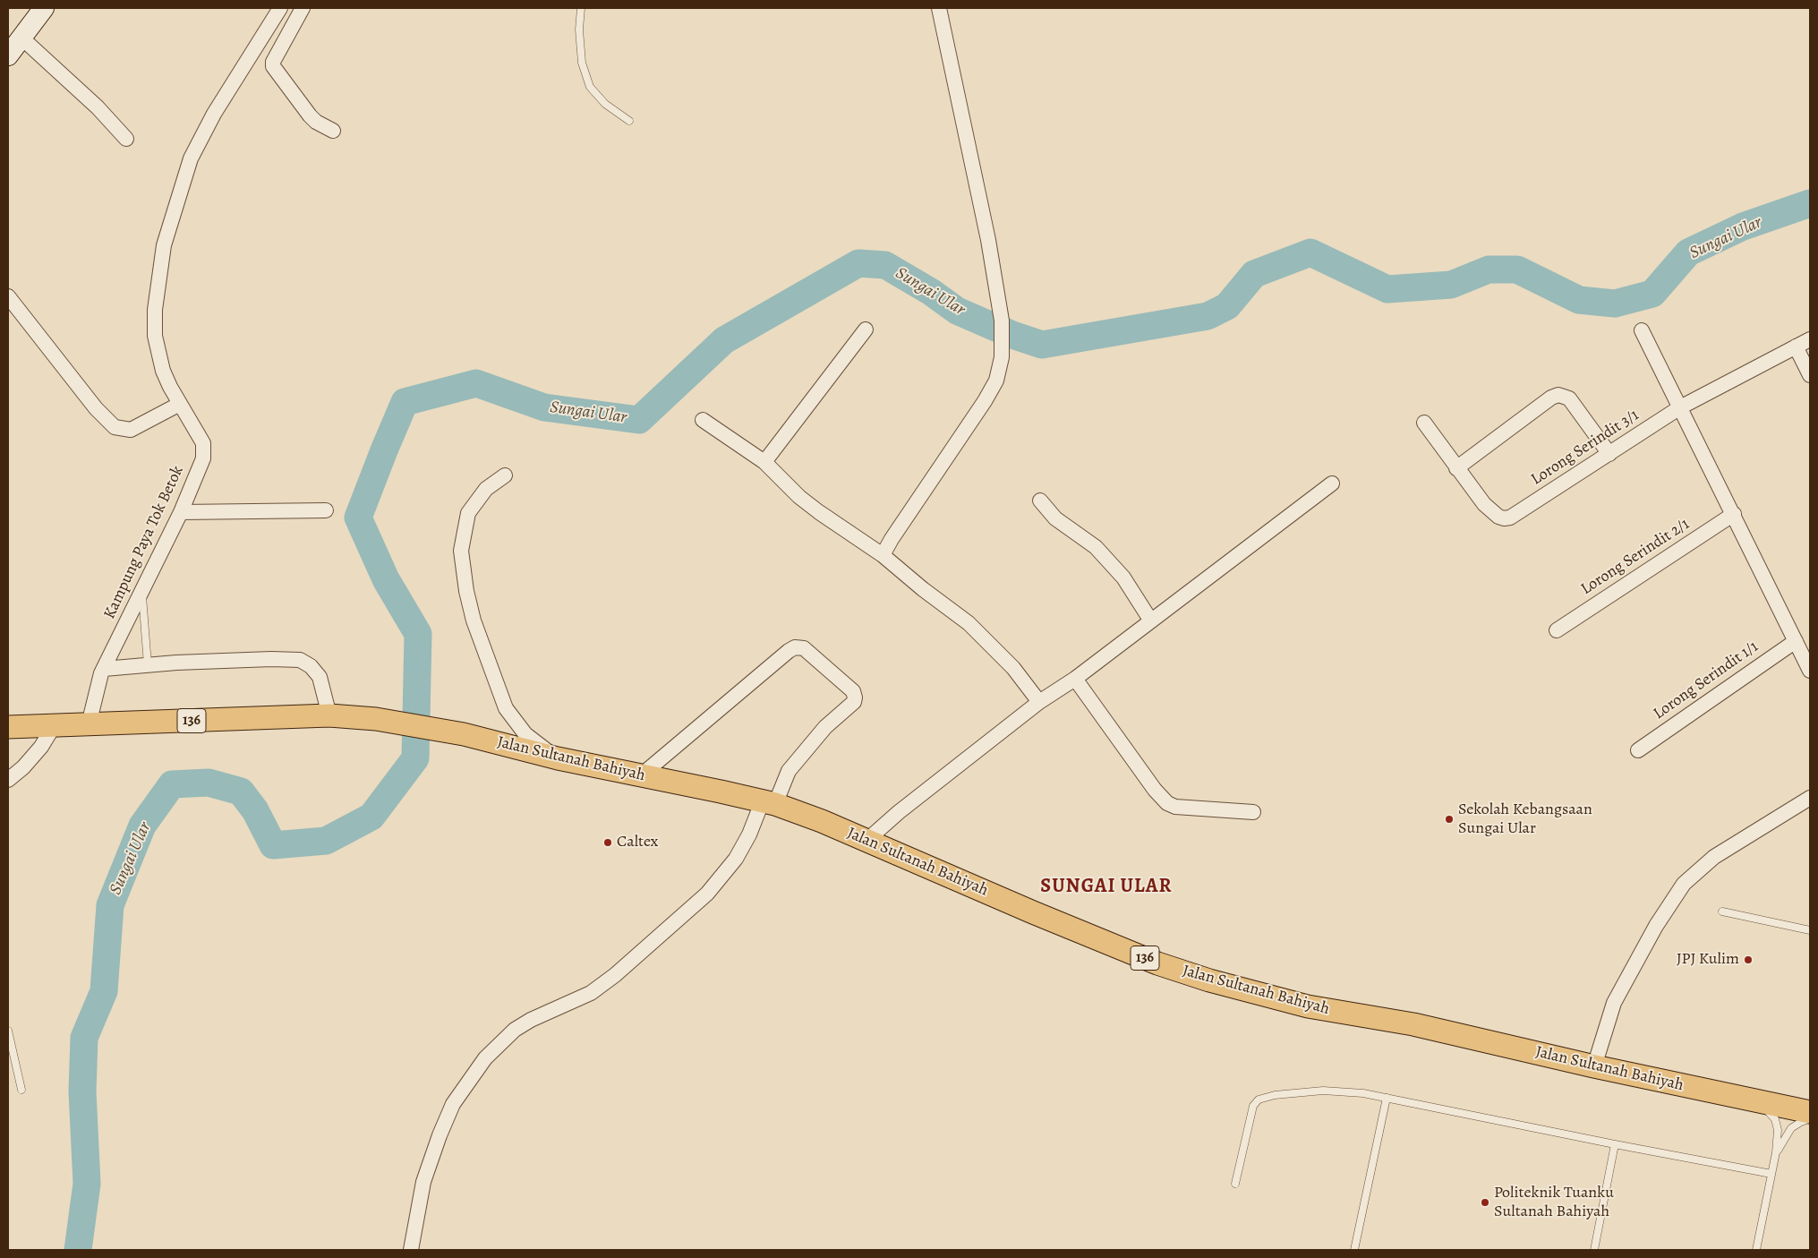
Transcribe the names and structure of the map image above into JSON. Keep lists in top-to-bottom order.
{
  "streets": {
    "main road": ["136", "Jalan Sultanah Bahiyah"],
    "street": [
      "Lorong Serindit 3/1",
      "Kampung Paya Tok Betok",
      "Lorong Serindit 2/1",
      "Lorong Serindit 1/1"
    ]
  },
  "crossings": [
    ["Kampung Paya Tok Betok", "Jalan Sultanah Bahiyah"]
  ],
  "districts": ["SUNGAI ULAR"],
  "water": ["Sungai Ular"],
  "places": [
    "Sekolah Kebangsaan Sungai Ular",
    "Caltex",
    "JPJ Kulim",
    "Politeknik Tuanku Sultanah Bahiyah"
  ]
}
